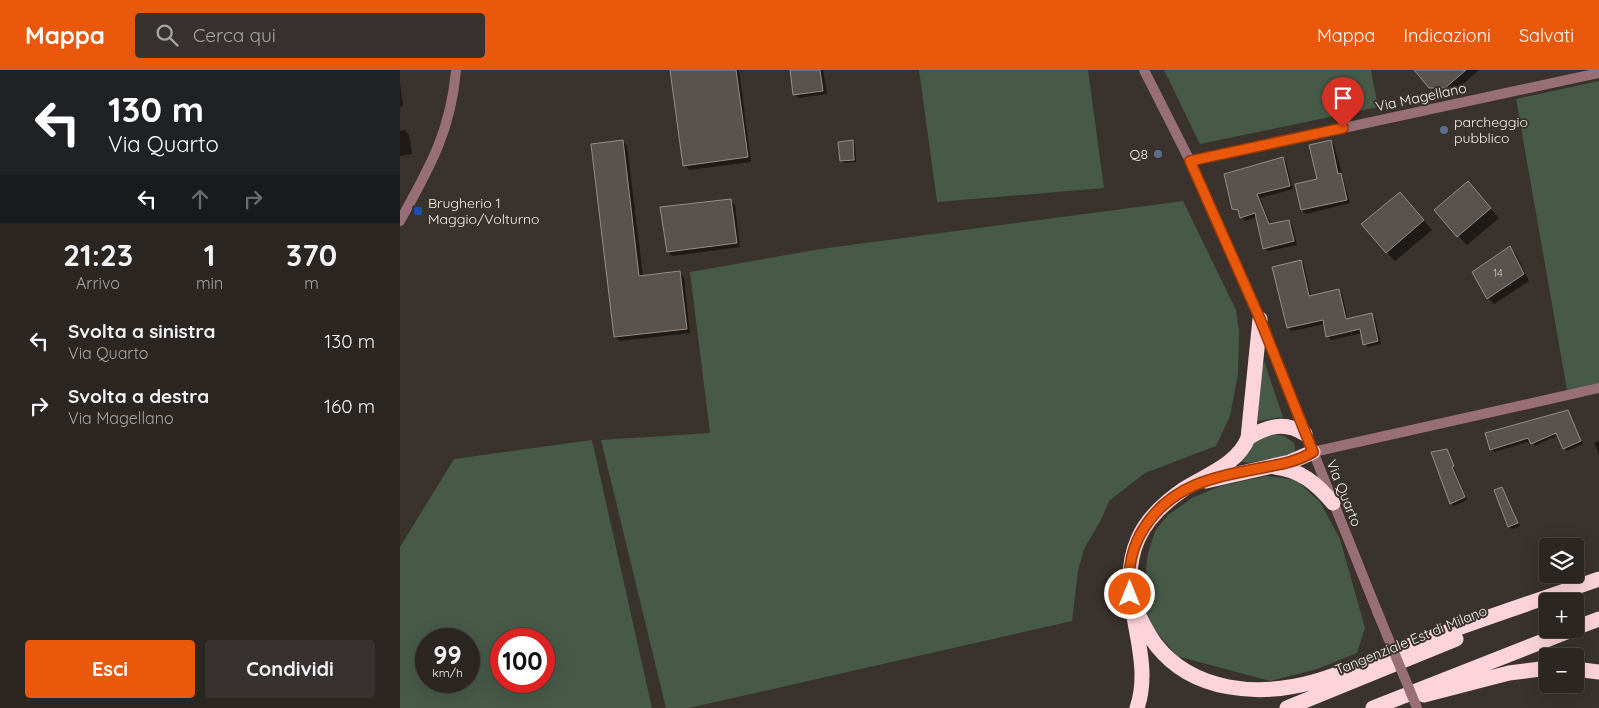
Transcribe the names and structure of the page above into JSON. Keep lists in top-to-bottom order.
{
  "streets": {
    "highway": ["Tangenziale Est di Milano"],
    "street": ["Via Magellano", "Via Quarto"]
  },
  "crossings": [
    ["Via Magellano", "Via Quarto"]
  ],
  "places": {
    "other": ["parcheggio pubblico", "Q8"],
    "transit": ["Brugherio 1 Maggio/Volturno"]
  },
  "house_numbers": ["14"],
  "page": {
    "header": "Mappa",
    "search": "Cerca qui",
    "nav": ["Mappa", "Indicazioni", "Salvati"],
    "turn": ["130 m", "Via Quarto"],
    "eta": [
      "21:23",
      "Arrivo",
      "1",
      "min",
      "370",
      "m"
    ],
    "list": [
      {
        "name": "Svolta a sinistra",
        "note": "Via Quarto",
        "value": "130 m"
      },
      {
        "name": "Svolta a destra",
        "note": "Via Magellano",
        "value": "160 m"
      }
    ],
    "map_buttons": ["+", "−"],
    "speed": "99 km/h",
    "limit": "100",
    "buttons": ["Esci", "Condividi"]
  }
}
